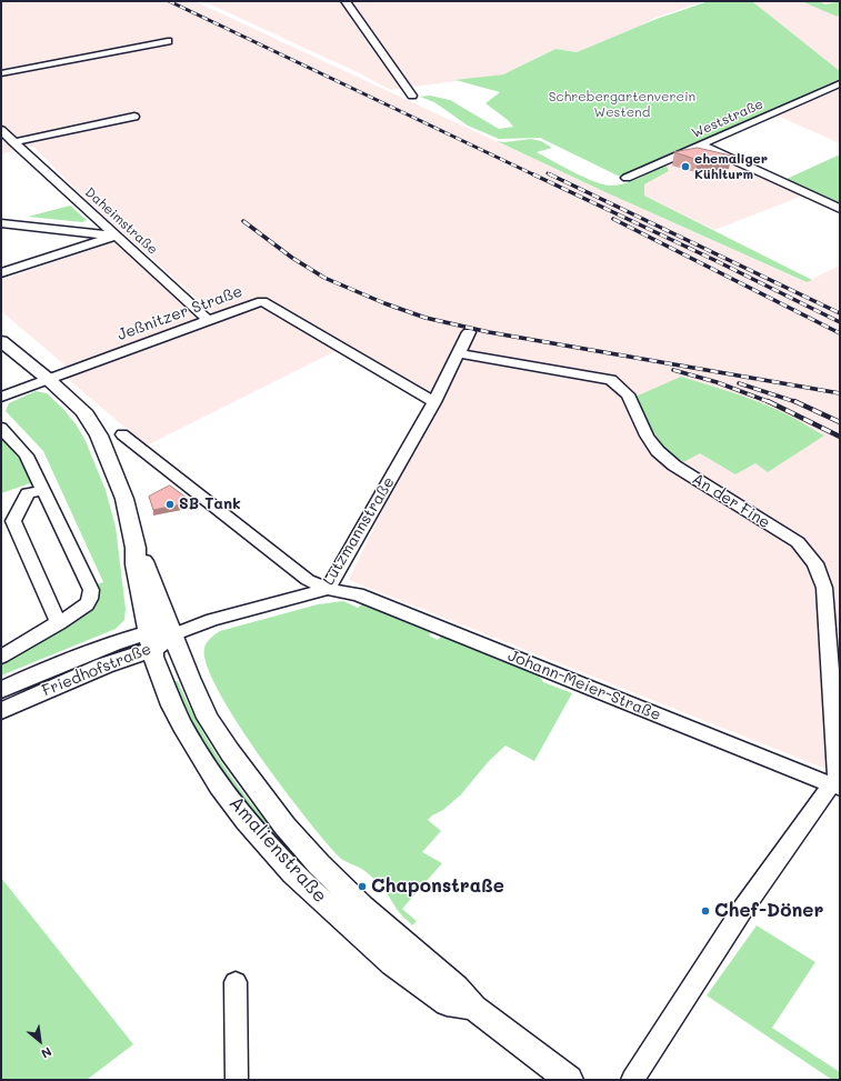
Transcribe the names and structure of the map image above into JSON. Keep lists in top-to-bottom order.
{
  "streets": {
    "main road": ["Friedhofstraße", "Amalienstraße"],
    "street": [
      "Weststraße",
      "Daheimstraße",
      "Jeßnitzer Straße",
      "An der Fine",
      "Lutzmannstraße",
      "Johann-Meier-Straße"
    ]
  },
  "crossings": [
    ["Daheimstraße", "Jeßnitzer Straße"],
    ["Jeßnitzer Straße", "Lutzmannstraße"],
    ["Jeßnitzer Straße", "Amalienstraße"],
    ["An der Fine", "Lutzmannstraße"],
    ["An der Fine", "Johann-Meier-Straße"],
    ["Lutzmannstraße", "Friedhofstraße"],
    ["Lutzmannstraße", "Johann-Meier-Straße"],
    ["Lutzmannstraße", "Amalienstraße"],
    ["Friedhofstraße", "Amalienstraße"]
  ],
  "parks": ["Schrebergartenverein Westend"],
  "places": [
    "ehemaliger Kühlturm",
    "SB Tank",
    "Chaponstraße",
    "Chef-Döner"
  ],
  "north": "bottom right"
}
